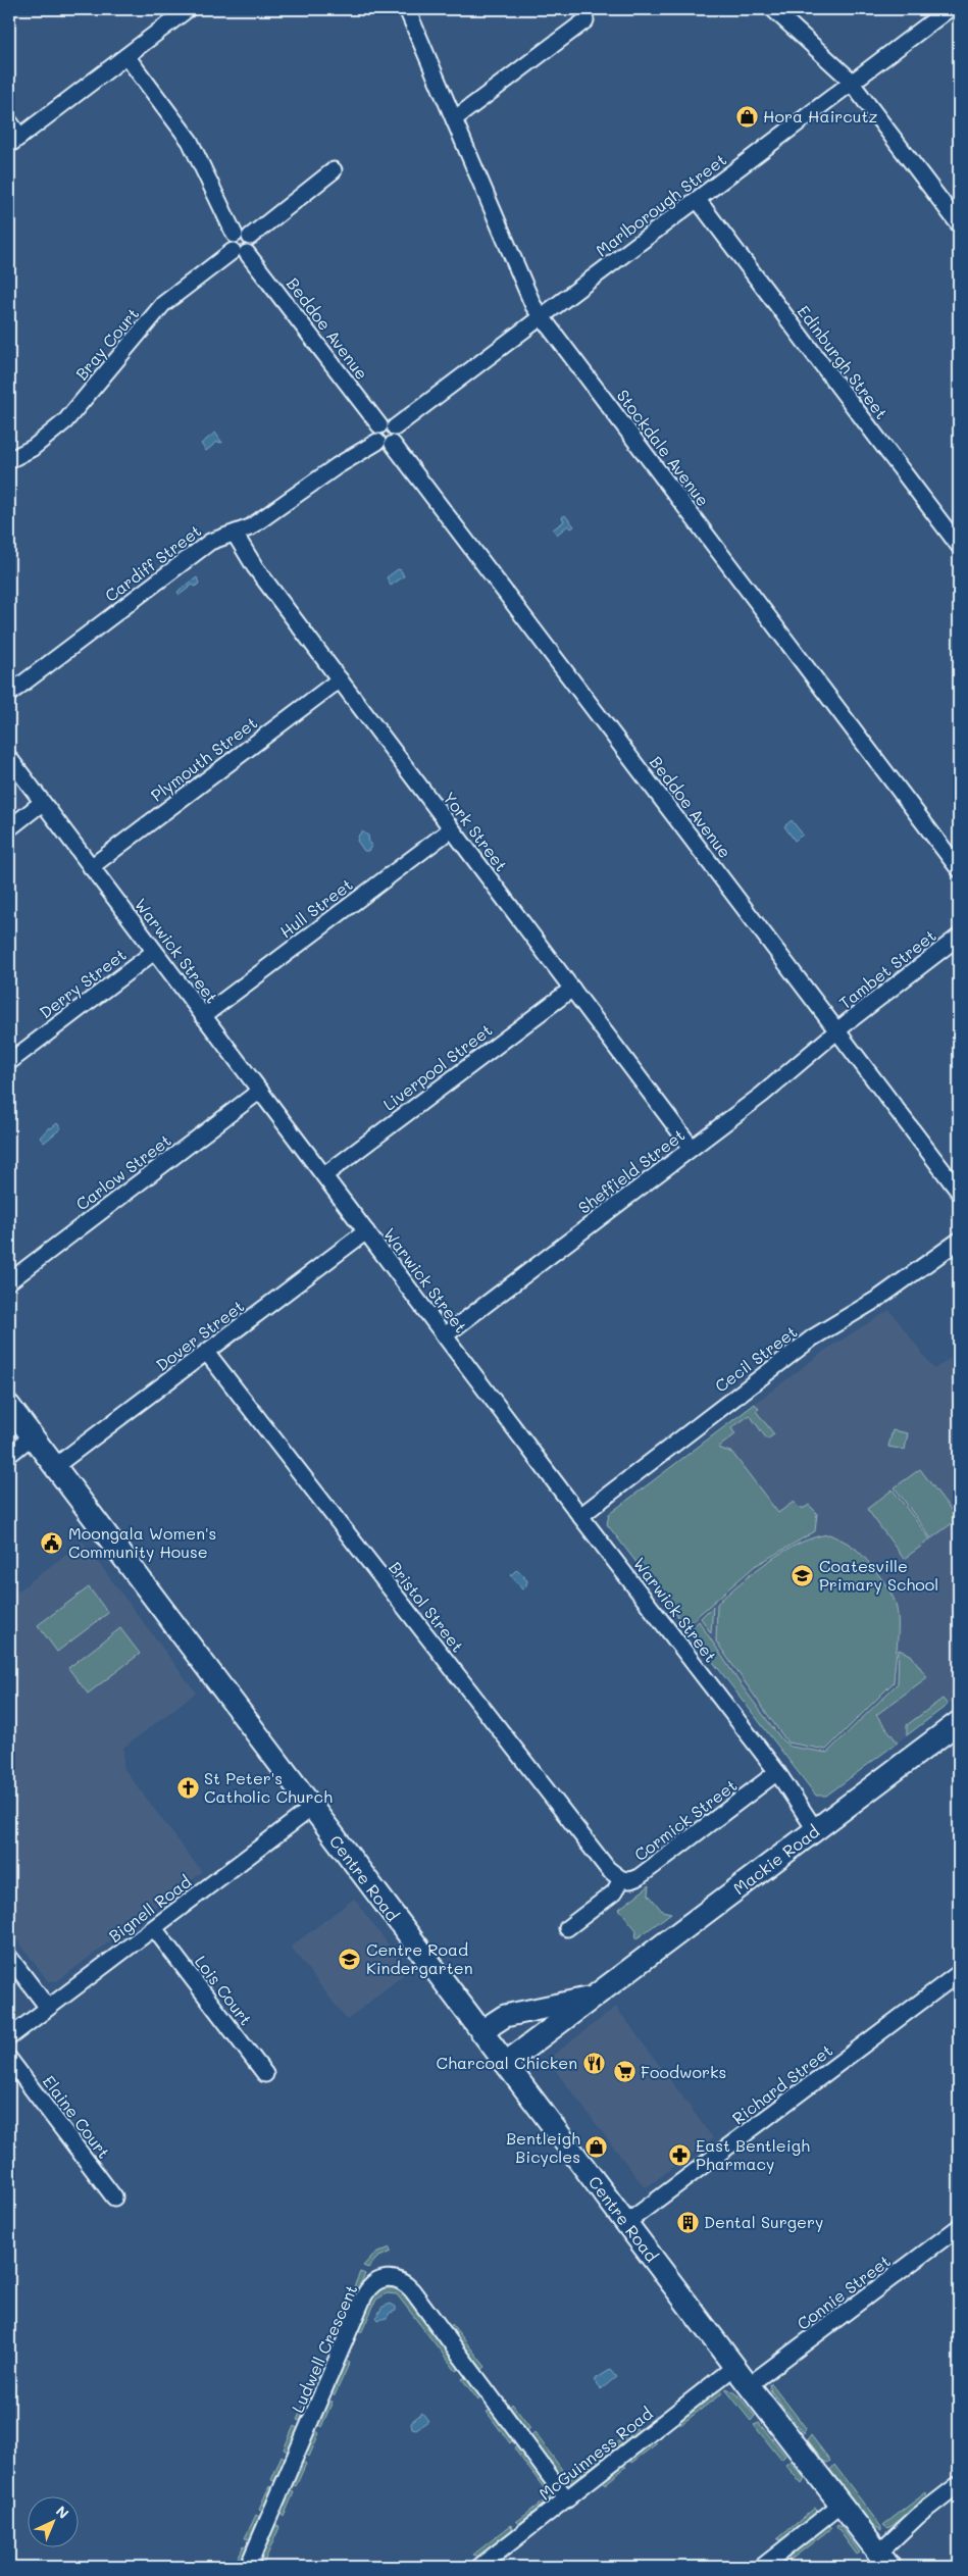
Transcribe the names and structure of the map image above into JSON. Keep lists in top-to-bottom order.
{
  "streets": {
    "main road": ["Mackie Road", "Centre Road"],
    "street": [
      "Marlborough Street",
      "Beddoe Avenue",
      "Bray Court",
      "Edinburgh Street",
      "Stockdale Avenue",
      "Cardiff Street",
      "Plymouth Street",
      "York Street",
      "Hull Street",
      "Warwick Street",
      "Tambet Street",
      "Derry Street",
      "Liverpool Street",
      "Sheffield Street",
      "Carlow Street",
      "Dover Street",
      "Cecil Street",
      "Bristol Street",
      "Cormick Street",
      "Bignell Road",
      "Lois Court",
      "Richard Street",
      "Elaine Court",
      "Connie Street",
      "Ludwell Crescent",
      "McGuinness Road"
    ]
  },
  "crossings": [
    ["Marlborough Street", "Beddoe Avenue"],
    ["Marlborough Street", "Edinburgh Street"],
    ["Marlborough Street", "Stockdale Avenue"],
    ["Marlborough Street", "Cardiff Street"],
    ["Beddoe Avenue", "Bray Court"],
    ["Beddoe Avenue", "Cardiff Street"],
    ["Beddoe Avenue", "Tambet Street"],
    ["Beddoe Avenue", "Sheffield Street"],
    ["Cardiff Street", "York Street"],
    ["Plymouth Street", "York Street"],
    ["Plymouth Street", "Warwick Street"],
    ["York Street", "Hull Street"],
    ["York Street", "Liverpool Street"],
    ["York Street", "Sheffield Street"],
    ["Hull Street", "Warwick Street"],
    ["Warwick Street", "Derry Street"],
    ["Warwick Street", "Liverpool Street"],
    ["Warwick Street", "Sheffield Street"],
    ["Warwick Street", "Carlow Street"],
    ["Warwick Street", "Dover Street"],
    ["Warwick Street", "Cecil Street"],
    ["Warwick Street", "Cormick Street"],
    ["Warwick Street", "Mackie Road"],
    ["Tambet Street", "Sheffield Street"],
    ["Dover Street", "Bristol Street"],
    ["Dover Street", "Centre Road"],
    ["Bristol Street", "Cormick Street"],
    ["Mackie Road", "Centre Road"],
    ["Centre Road", "Bignell Road"],
    ["Centre Road", "Richard Street"],
    ["Centre Road", "Connie Street"],
    ["Centre Road", "McGuinness Road"],
    ["Bignell Road", "Lois Court"],
    ["Ludwell Crescent", "McGuinness Road"]
  ],
  "places": {
    "shop": ["Hora Haircutz", "Bentleigh Bicycles"],
    "public building": ["Moongala Women's Community House"],
    "school or university": ["Coatesville Primary School", "Centre Road Kindergarten"],
    "church": ["St Peter's Catholic Church"],
    "restaurant": ["Charcoal Chicken"],
    "supermarket": ["Foodworks"],
    "pharmacy": ["East Bentleigh Pharmacy"],
    "building": ["Dental Surgery"]
  },
  "north": "top right"
}
